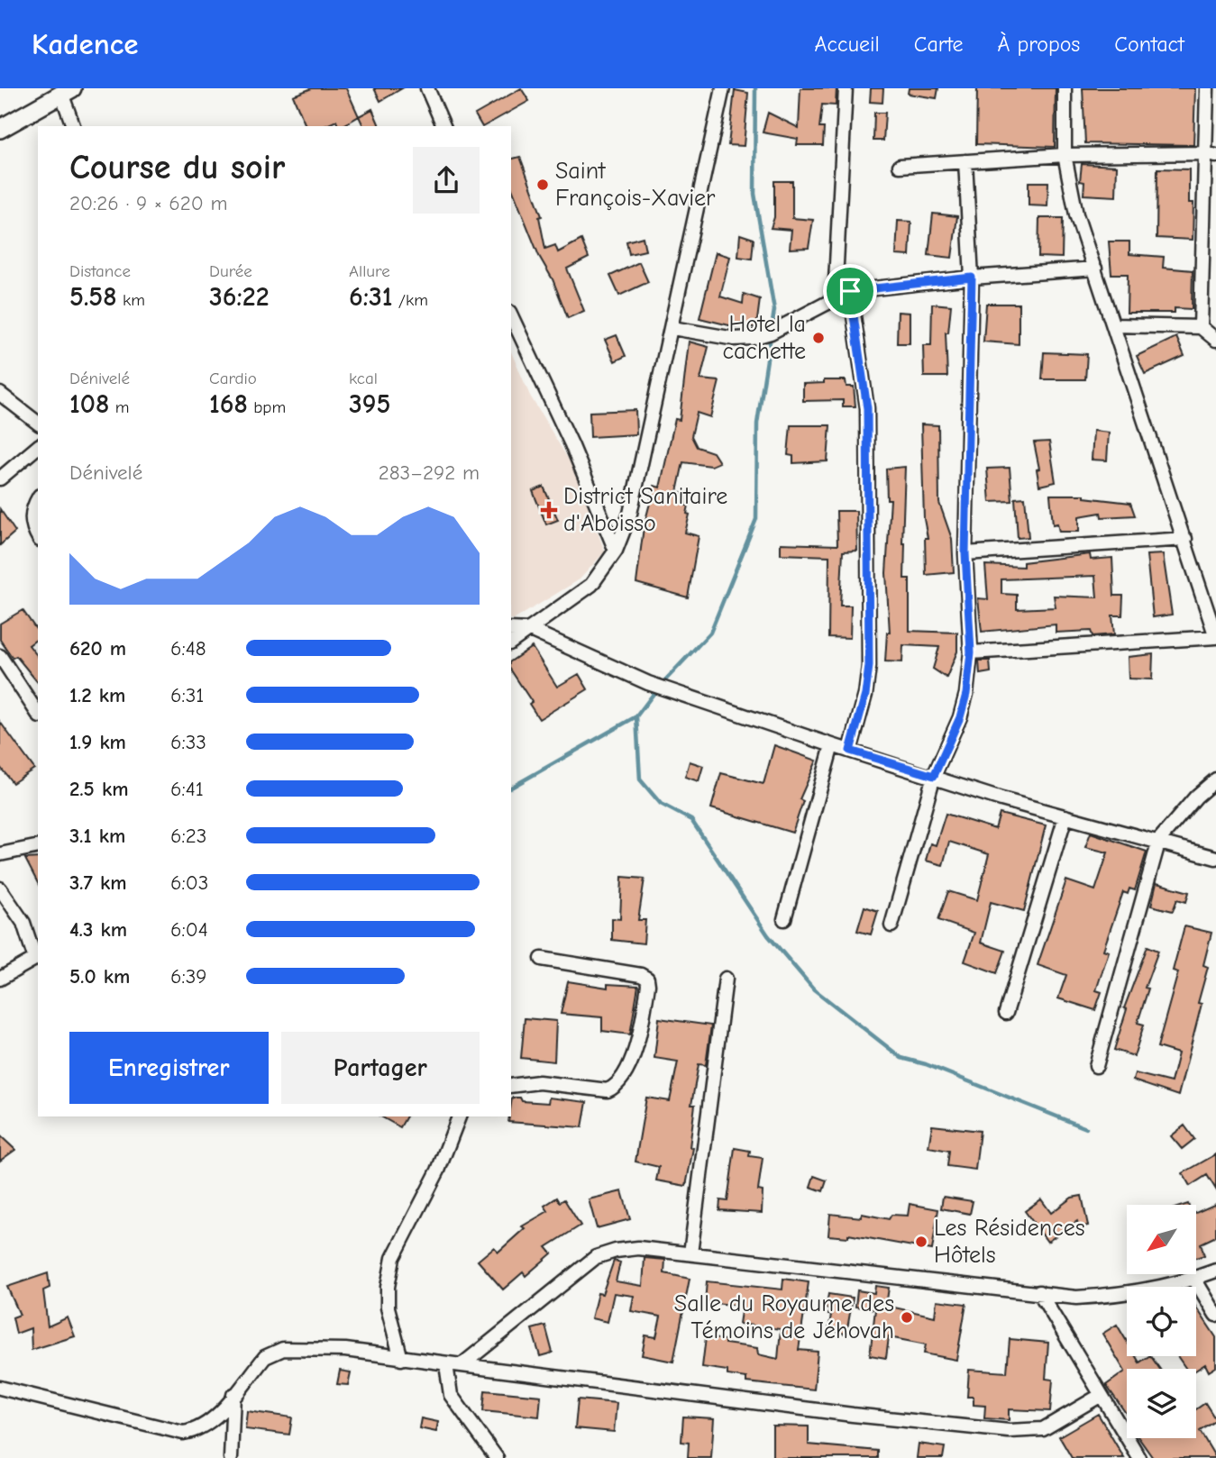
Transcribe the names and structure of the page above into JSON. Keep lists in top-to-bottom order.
{
  "places": {
    "other": [
      "Saint François-Xavier",
      "Hotel la cachette",
      "Les Résidences Hôtels",
      "Salle du Royaume des Témoins de Jéhovah"
    ],
    "health": ["District Sanitaire d'Aboisso"]
  },
  "north": "bottom left",
  "page": {
    "header": "Kadence",
    "nav": [
      "Accueil",
      "Carte",
      "À propos",
      "Contact"
    ],
    "heading": ["Course du soir", "20:26 · 9 × 620 m"],
    "stats": [
      ["Distance", "5.58 km"],
      ["Durée", "36:22"],
      ["Allure", "6:31 /km"],
      ["Dénivelé", "108 m"],
      ["Cardio", "168 bpm"],
      ["kcal", "395"]
    ],
    "chart": ["Dénivelé", "283–292 m"],
    "list": [
      {
        "name": "620 m",
        "note": "6:48"
      },
      {
        "name": "1.2 km",
        "note": "6:31"
      },
      {
        "name": "1.9 km",
        "note": "6:33"
      },
      {
        "name": "2.5 km",
        "note": "6:41"
      },
      {
        "name": "3.1 km",
        "note": "6:23"
      },
      {
        "name": "3.7 km",
        "note": "6:03"
      },
      {
        "name": "4.3 km",
        "note": "6:04"
      },
      {
        "name": "5.0 km",
        "note": "6:39"
      }
    ],
    "buttons": ["Enregistrer", "Partager"]
  }
}
